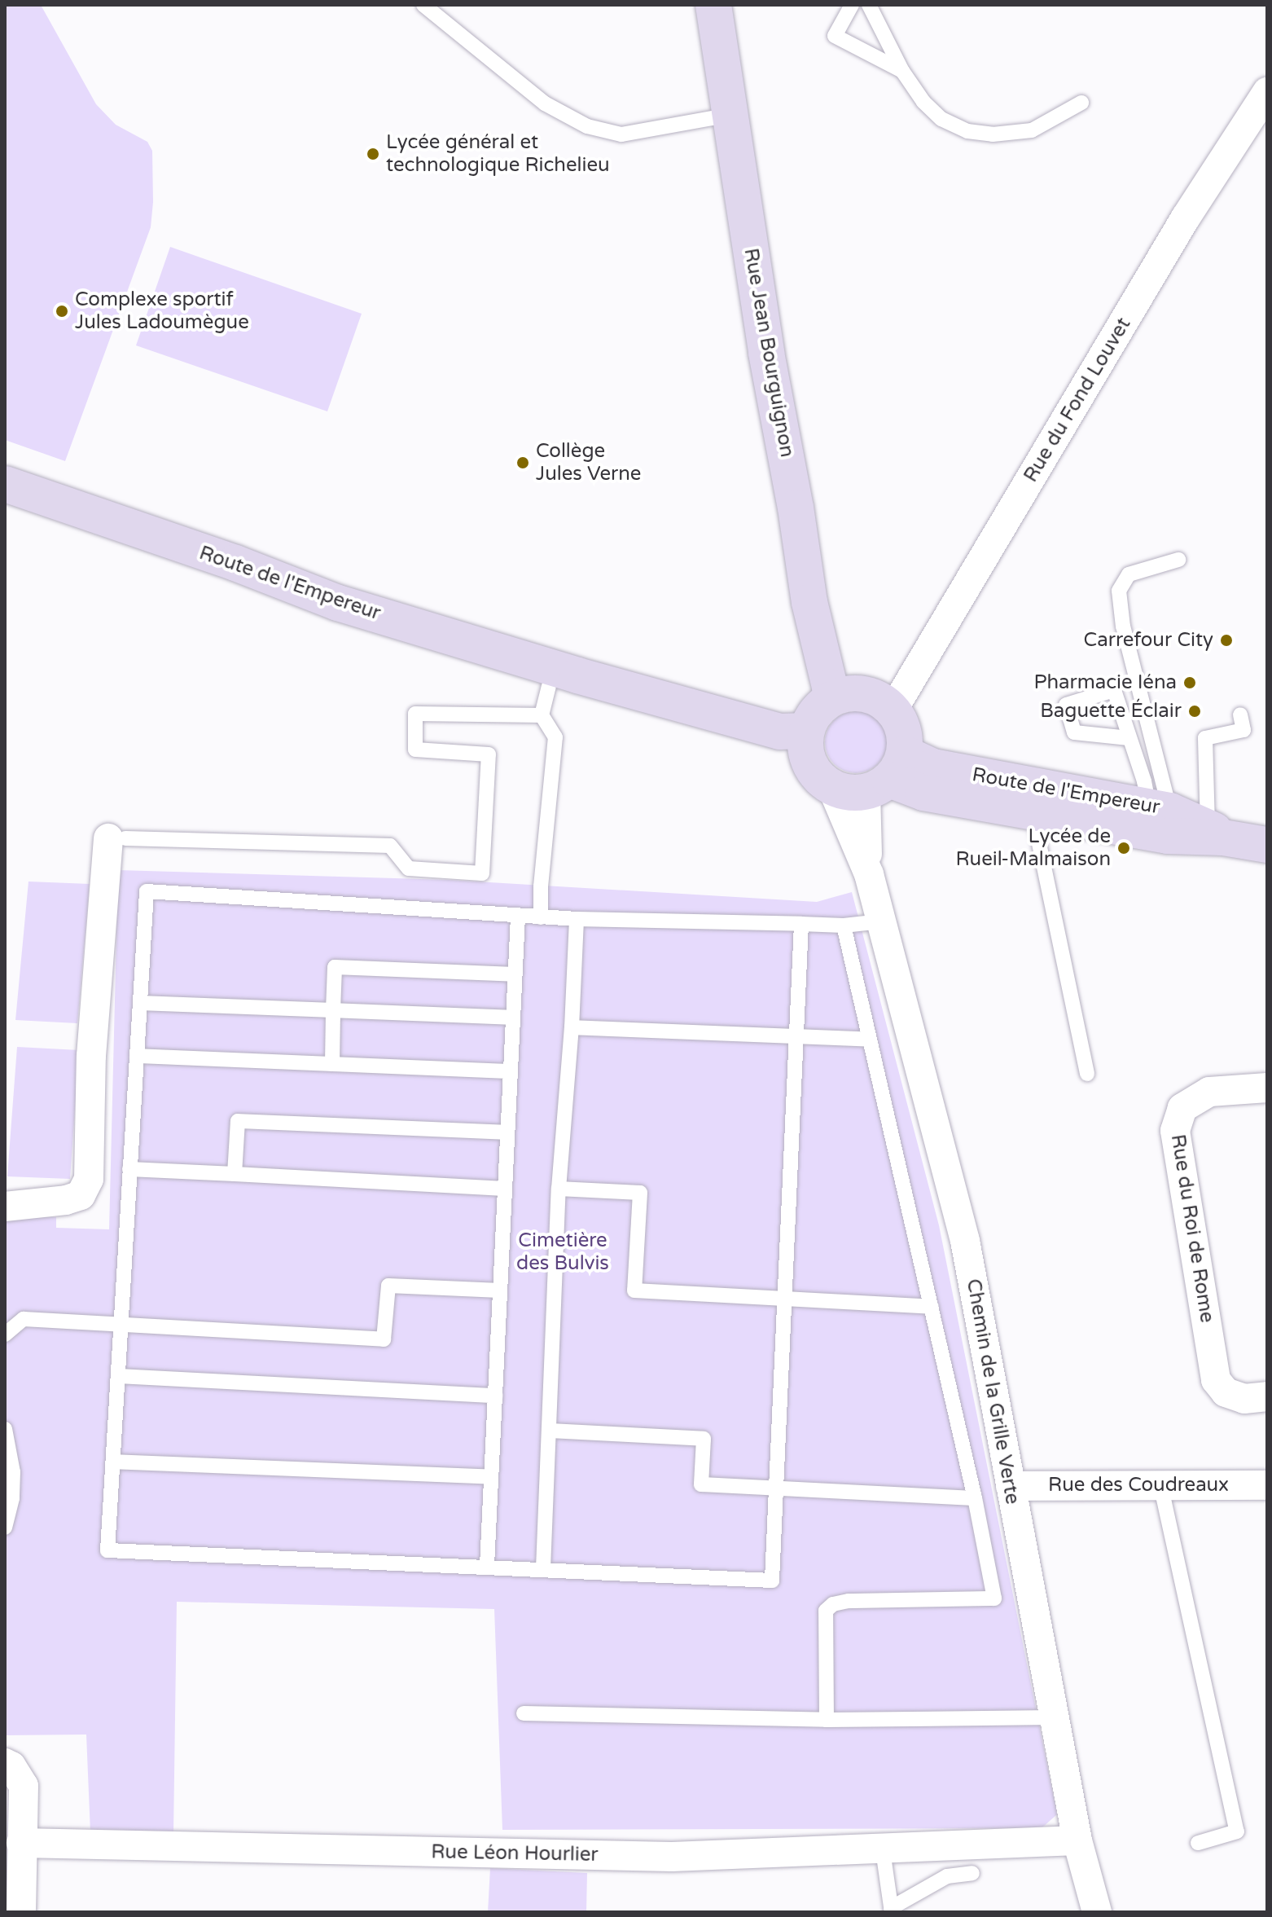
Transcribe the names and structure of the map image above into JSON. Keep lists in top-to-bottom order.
{
  "streets": {
    "main road": ["Rue Jean Bourguignon", "Route de l'Empereur"],
    "street": [
      "Rue du Fond Louvet",
      "Rue du Roi de Rome",
      "Chemin de la Grille Verte",
      "Rue des Coudreaux",
      "Rue Léon Hourlier"
    ]
  },
  "crossings": [
    ["Route de l'Empereur", "Chemin de la Grille Verte"],
    ["Chemin de la Grille Verte", "Rue des Coudreaux"],
    ["Chemin de la Grille Verte", "Rue Léon Hourlier"]
  ],
  "parks": ["Cimetière des Bulvis"],
  "places": [
    "Lycée général et technologique Richelieu",
    "Complexe sportif Jules Ladoumègue",
    "Collège Jules Verne",
    "Carrefour City",
    "Pharmacie Iéna",
    "Baguette Éclair",
    "Lycée de Rueil-Malmaison"
  ]
}
